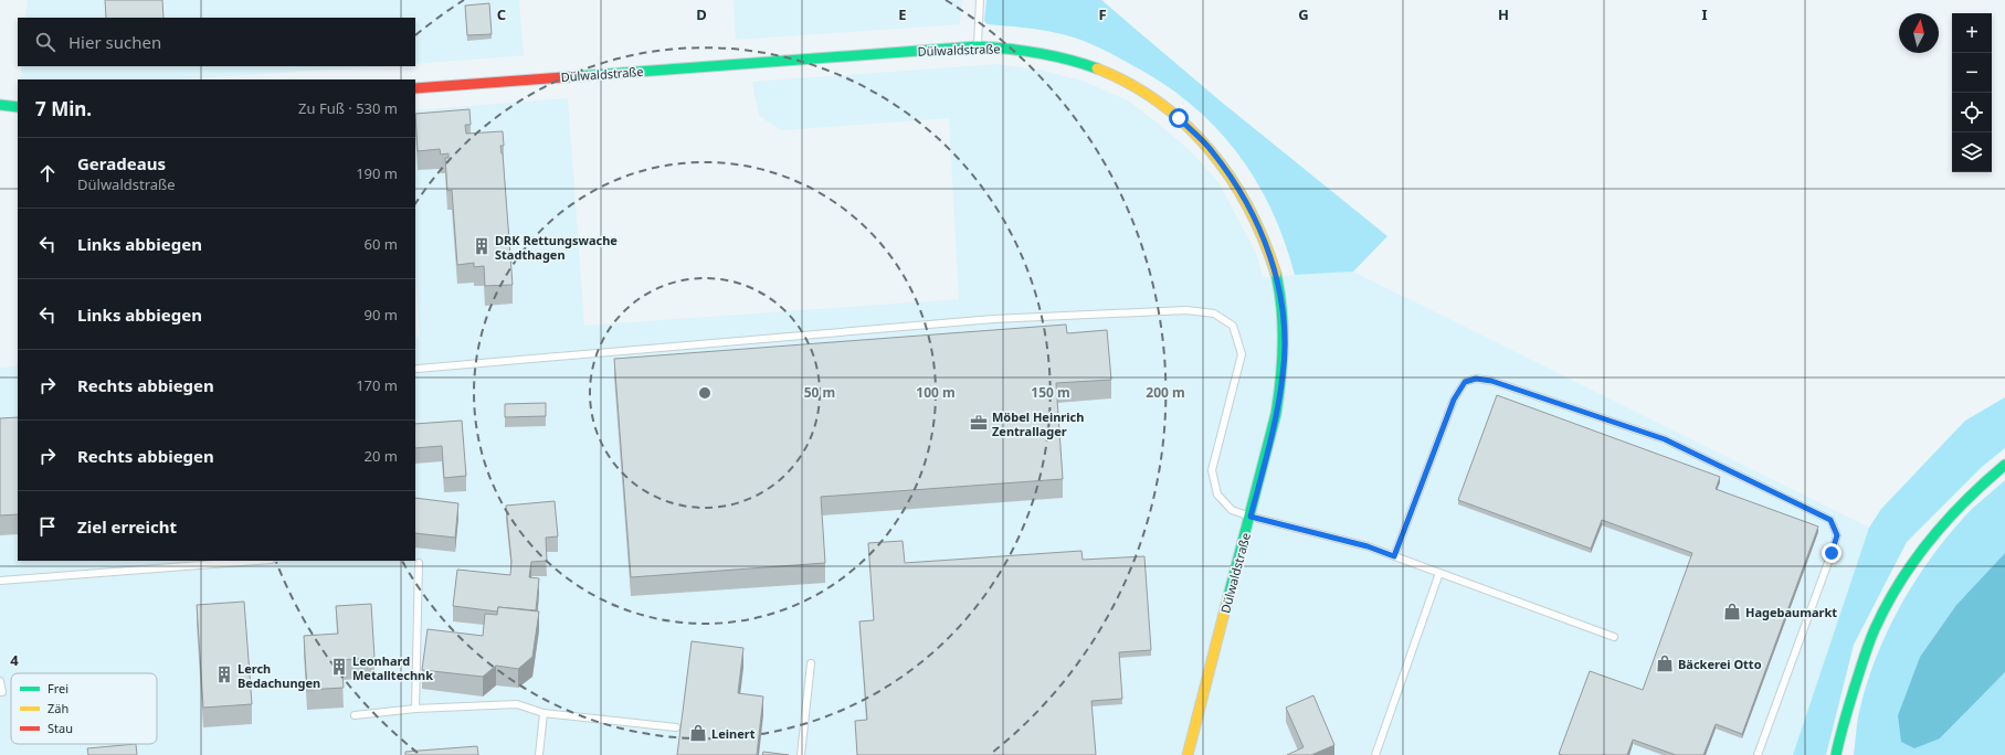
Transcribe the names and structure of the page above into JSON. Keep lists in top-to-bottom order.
{
  "streets": {
    "main road": ["Dülwaldstraße"]
  },
  "places": {
    "building": ["DRK Rettungswache Stadthagen", "Leonhard Metalltechnk", "Lerch Bedachungen"],
    "office": ["Möbel Heinrich Zentrallager"],
    "shop": ["Hagebaumarkt", "Bäckerei Otto", "Leinert"]
  },
  "legend": ["Frei", "Zäh", "Stau"],
  "north": "top",
  "page": {
    "map_buttons": ["+", "−"],
    "search": "Hier suchen",
    "heading": ["7 Min.", "Zu Fuß · 530 m"],
    "list": [
      ["Geradeaus", "Dülwaldstraße", "190 m"],
      ["Links abbiegen", "60 m"],
      ["Links abbiegen", "90 m"],
      ["Rechts abbiegen", "170 m"],
      ["Rechts abbiegen", "20 m"],
      "Ziel erreicht"
    ]
  },
  "grid": {
    "columns": [
      "C",
      "D",
      "E",
      "F",
      "G",
      "H",
      "I"
    ],
    "rows": ["4"]
  },
  "rings": [
    "50 m",
    "100 m",
    "150 m",
    "200 m"
  ]
}
